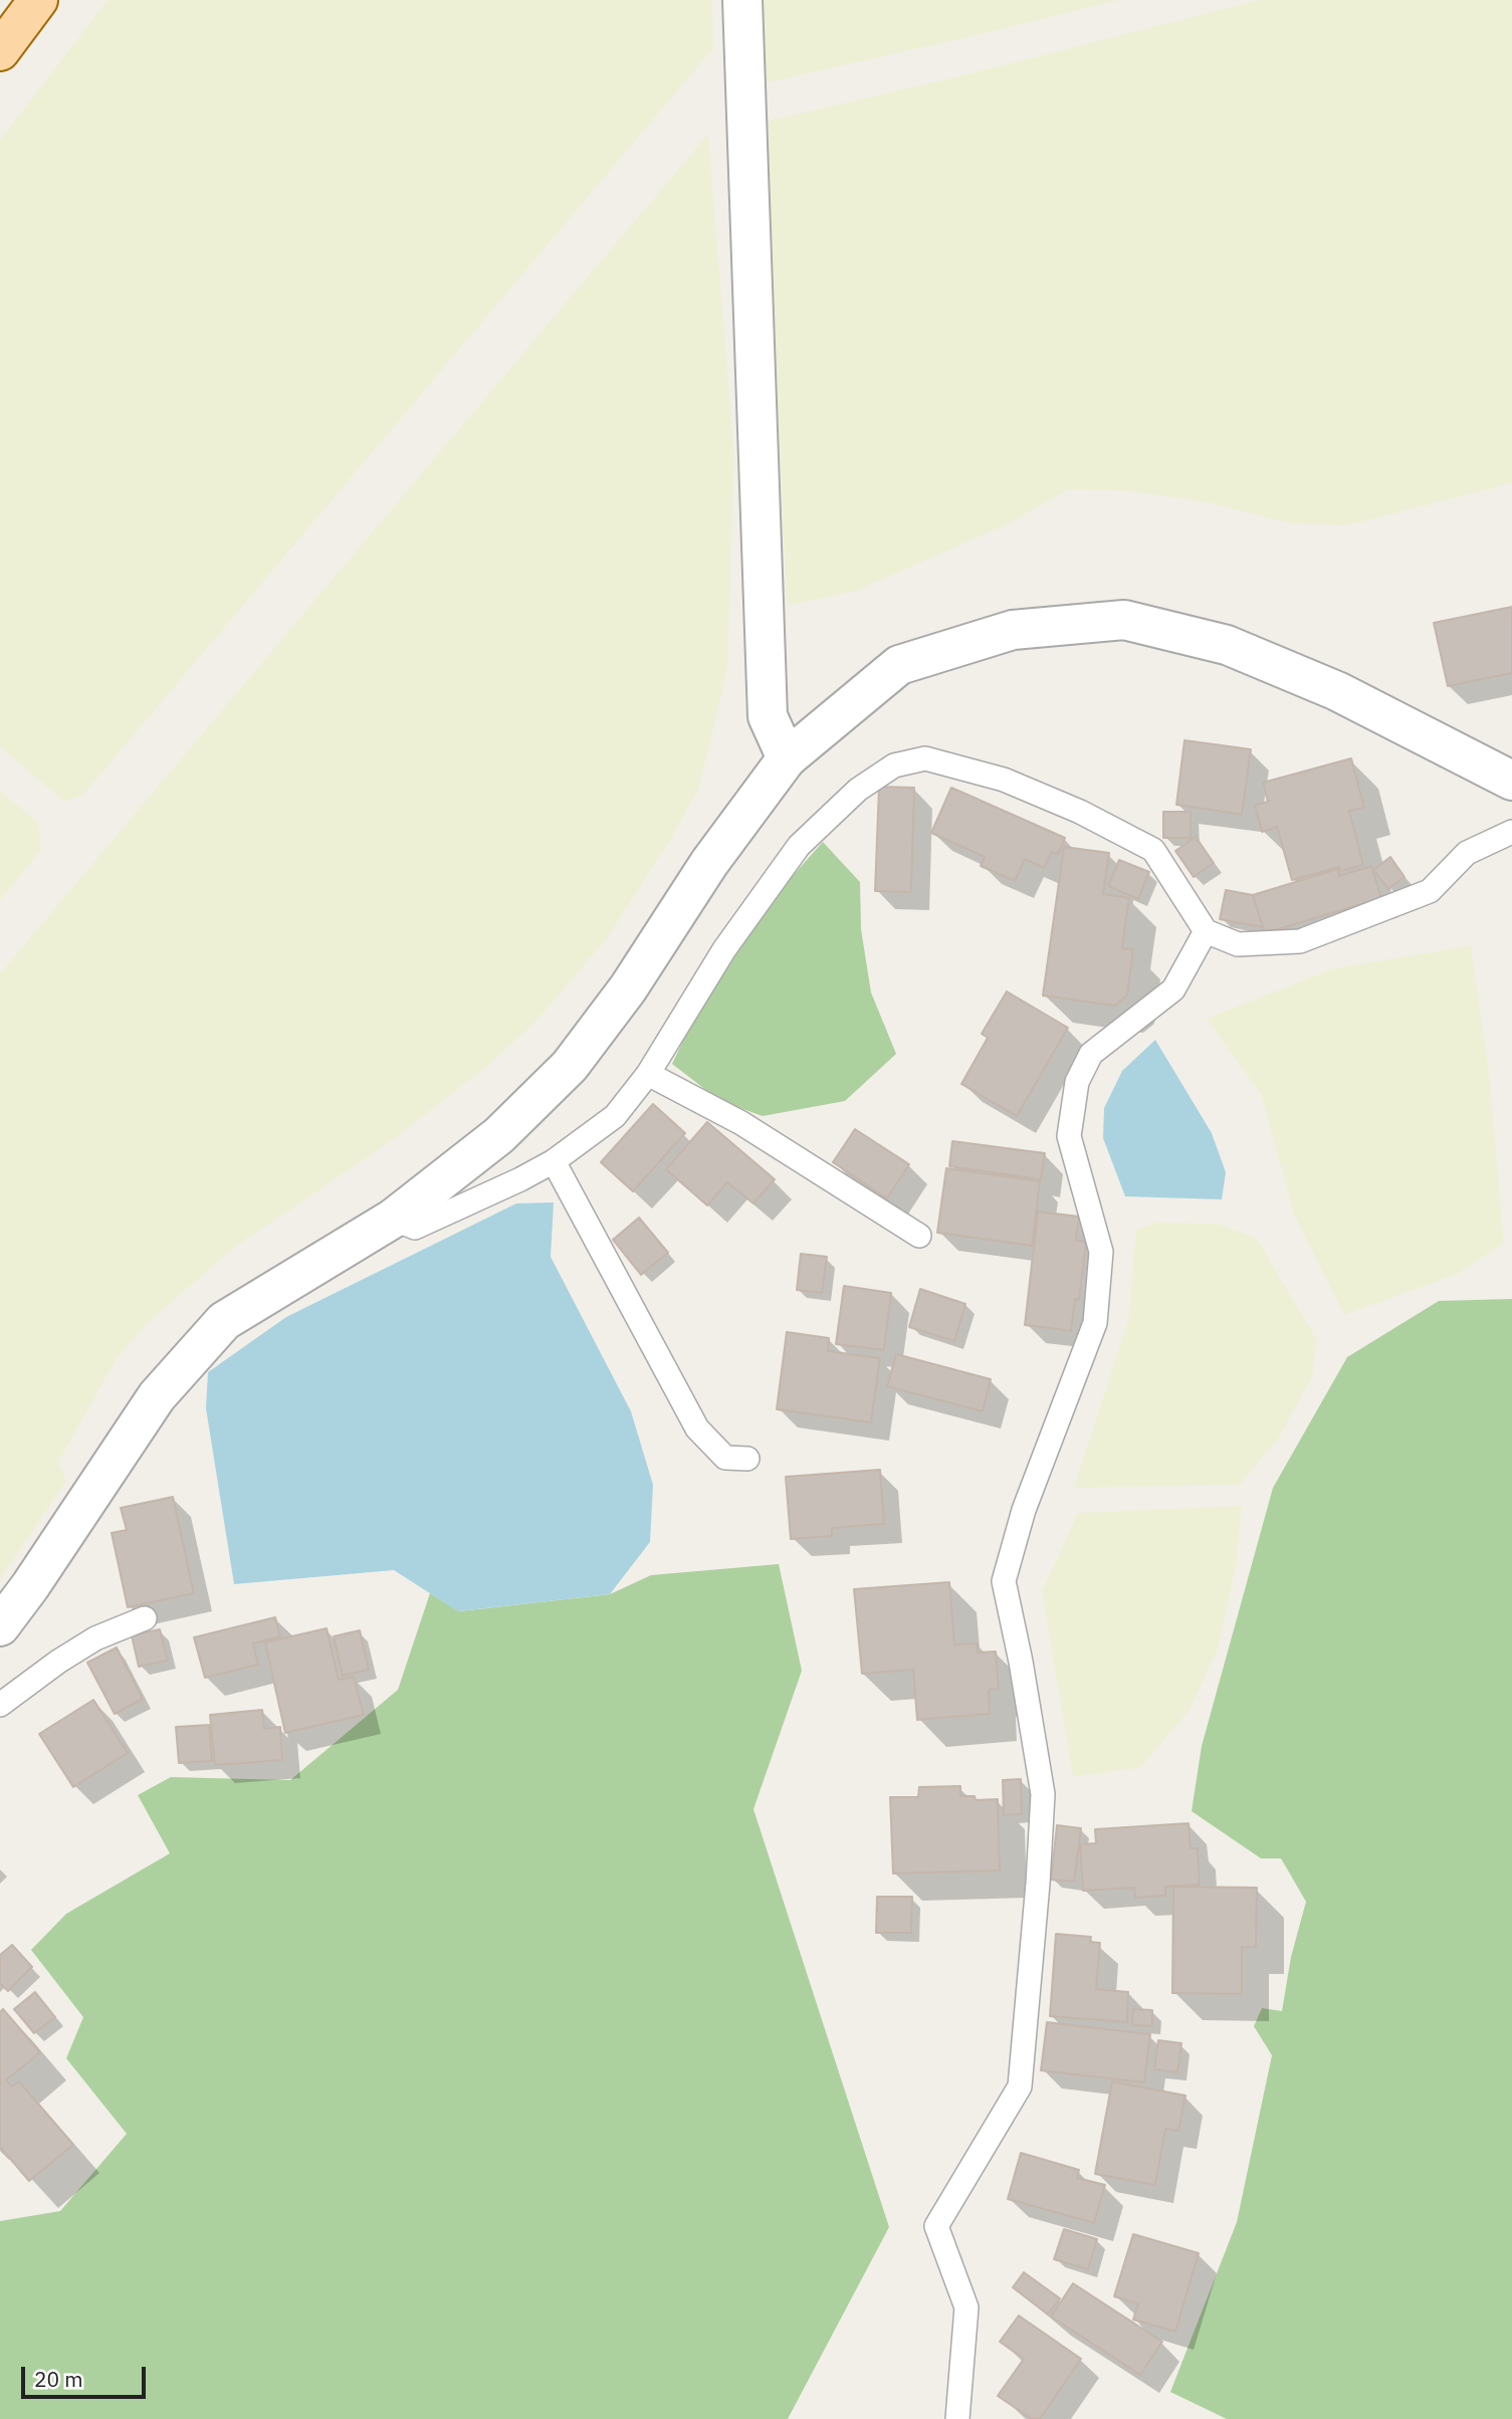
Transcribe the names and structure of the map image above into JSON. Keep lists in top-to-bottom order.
{
  "scale_bar": "20 m"
}
